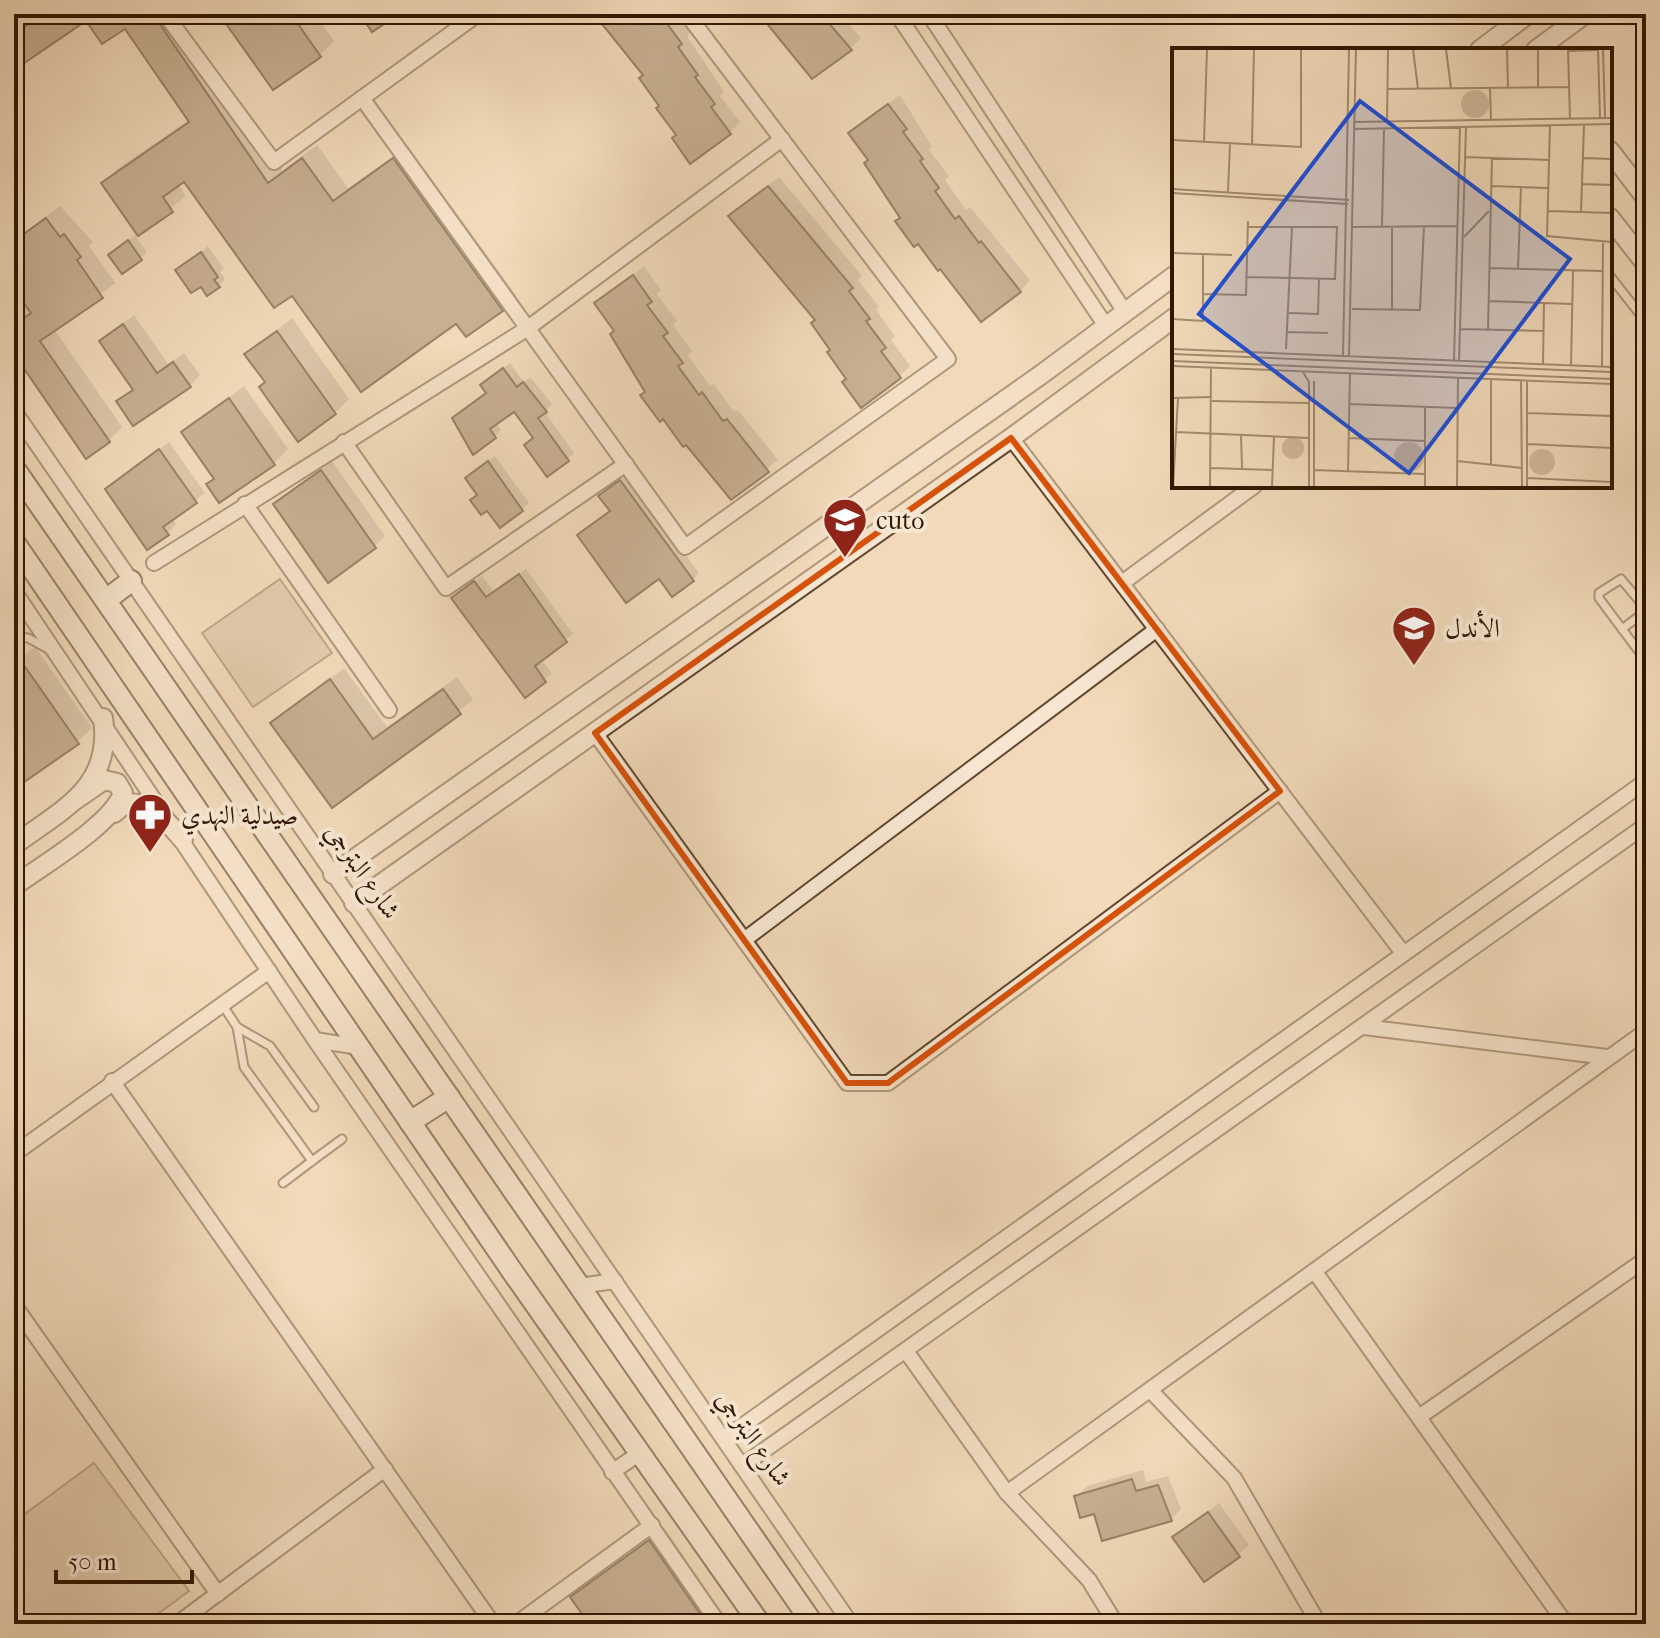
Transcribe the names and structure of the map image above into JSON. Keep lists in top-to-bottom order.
{
  "streets": {
    "street": ["شارع البترجي"]
  },
  "places": {
    "school or university": ["cuto", "الأندل"],
    "pharmacy": ["صيدلية النهدي"]
  },
  "scale_bar": "50 m"
}
